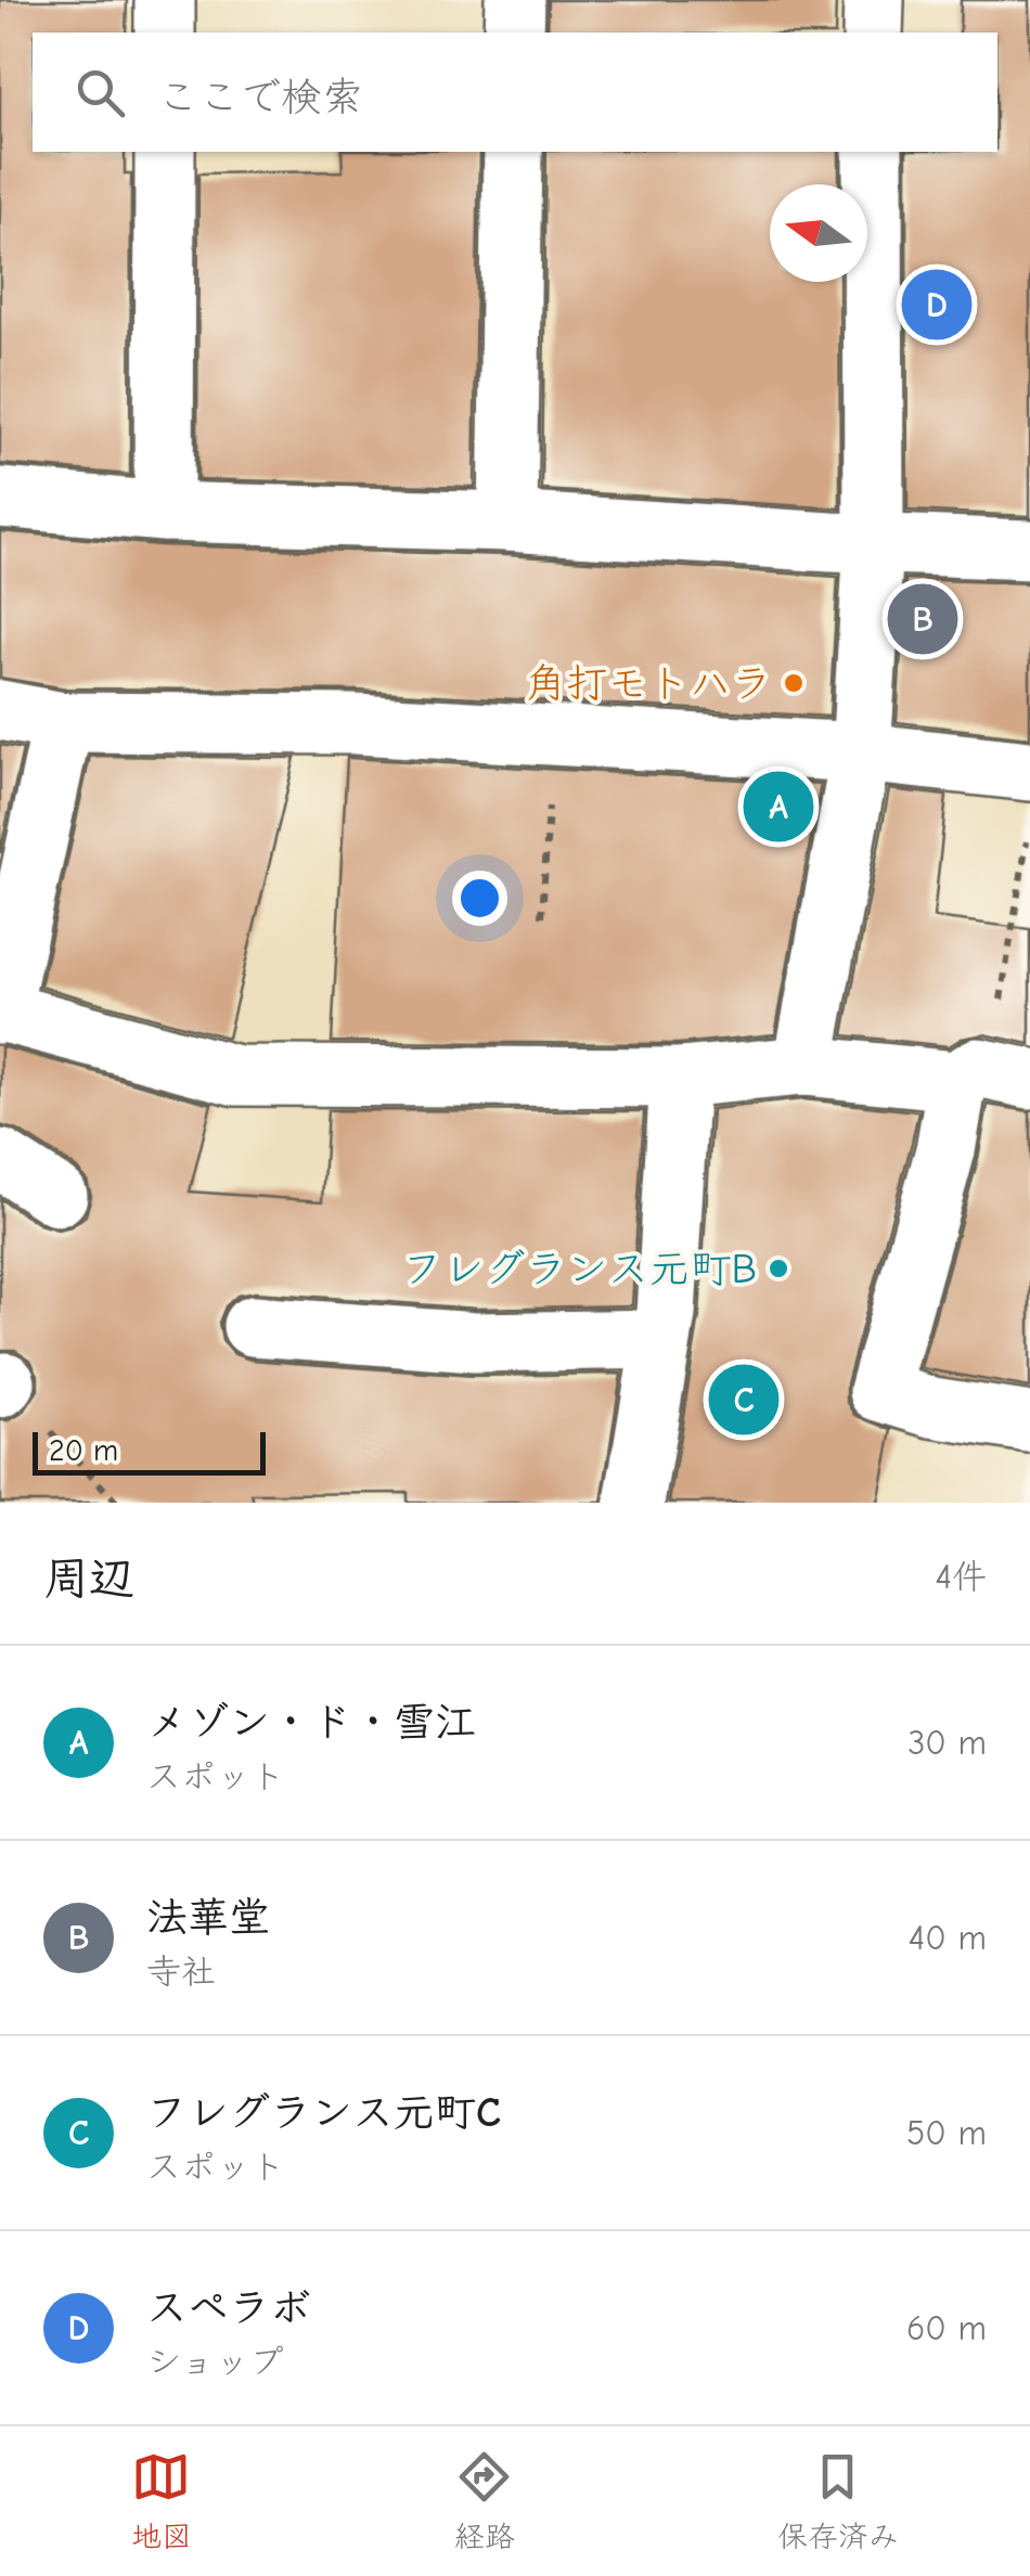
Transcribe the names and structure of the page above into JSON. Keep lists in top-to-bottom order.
{
  "places": ["角打モトハラ", "フレグランス元町B"],
  "scale_bar": "20 m",
  "north": "left",
  "page": {
    "search": "ここで検索",
    "pins": [
      "D",
      "B",
      "A",
      "C"
    ],
    "scale": "20 m",
    "heading": ["周辺", "4件"],
    "list": [
      {
        "mark": "A",
        "name": "メゾン・ド・雪江",
        "note": "スポット",
        "value": "30 m"
      },
      {
        "mark": "B",
        "name": "法華堂",
        "note": "寺社",
        "value": "40 m"
      },
      {
        "mark": "C",
        "name": "フレグランス元町C",
        "note": "スポット",
        "value": "50 m"
      },
      {
        "mark": "D",
        "name": "スペラボ",
        "note": "ショップ",
        "value": "60 m"
      }
    ],
    "nav": ["地図", "経路", "保存済み"]
  }
}
